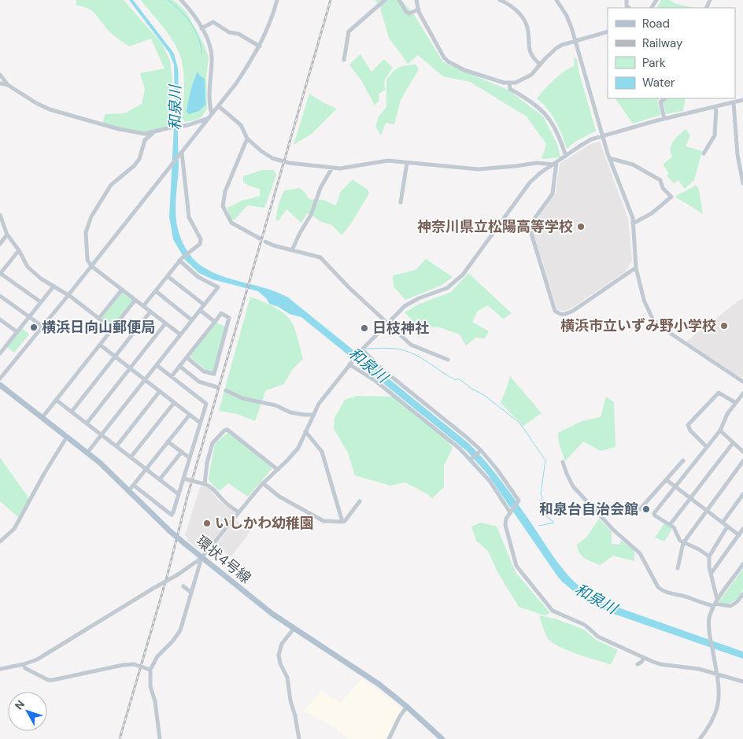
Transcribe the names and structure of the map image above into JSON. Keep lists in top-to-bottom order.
{
  "streets": {
    "main road": ["環状4号線"]
  },
  "water": ["和泉川"],
  "places": [
    "神奈川県立松陽高等学校",
    "横浜市立いずみ野小学校",
    "横浜日向山郵便局",
    "日枝神社",
    "和泉台自治会館",
    "いしかわ幼稚園"
  ],
  "legend": [
    "Road",
    "Railway",
    "Park",
    "Water"
  ],
  "north": "top left"
}
